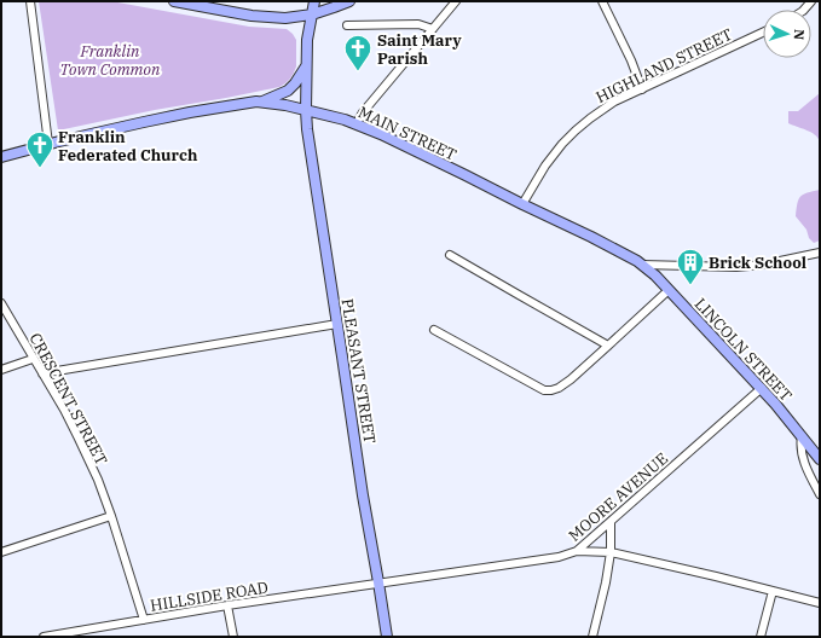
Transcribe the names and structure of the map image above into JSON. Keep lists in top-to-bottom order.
{
  "streets": {
    "main road": ["MAIN STREET", "LINCOLN STREET", "PLEASANT STREET"],
    "street": [
      "HIGHLAND STREET",
      "CRESCENT STREET",
      "MOORE AVENUE",
      "HILLSIDE ROAD"
    ]
  },
  "crossings": [
    ["HIGHLAND STREET", "MAIN STREET"],
    ["MAIN STREET", "LINCOLN STREET"],
    ["MAIN STREET", "PLEASANT STREET"],
    ["LINCOLN STREET", "MOORE AVENUE"],
    ["PLEASANT STREET", "MOORE AVENUE"],
    ["PLEASANT STREET", "HILLSIDE ROAD"],
    ["CRESCENT STREET", "HILLSIDE ROAD"],
    ["MOORE AVENUE", "HILLSIDE ROAD"]
  ],
  "parks": ["Franklin Town Common"],
  "places": {
    "church": ["Saint Mary Parish", "Franklin Federated Church"],
    "building": ["Brick School"]
  },
  "north": "right"
}
